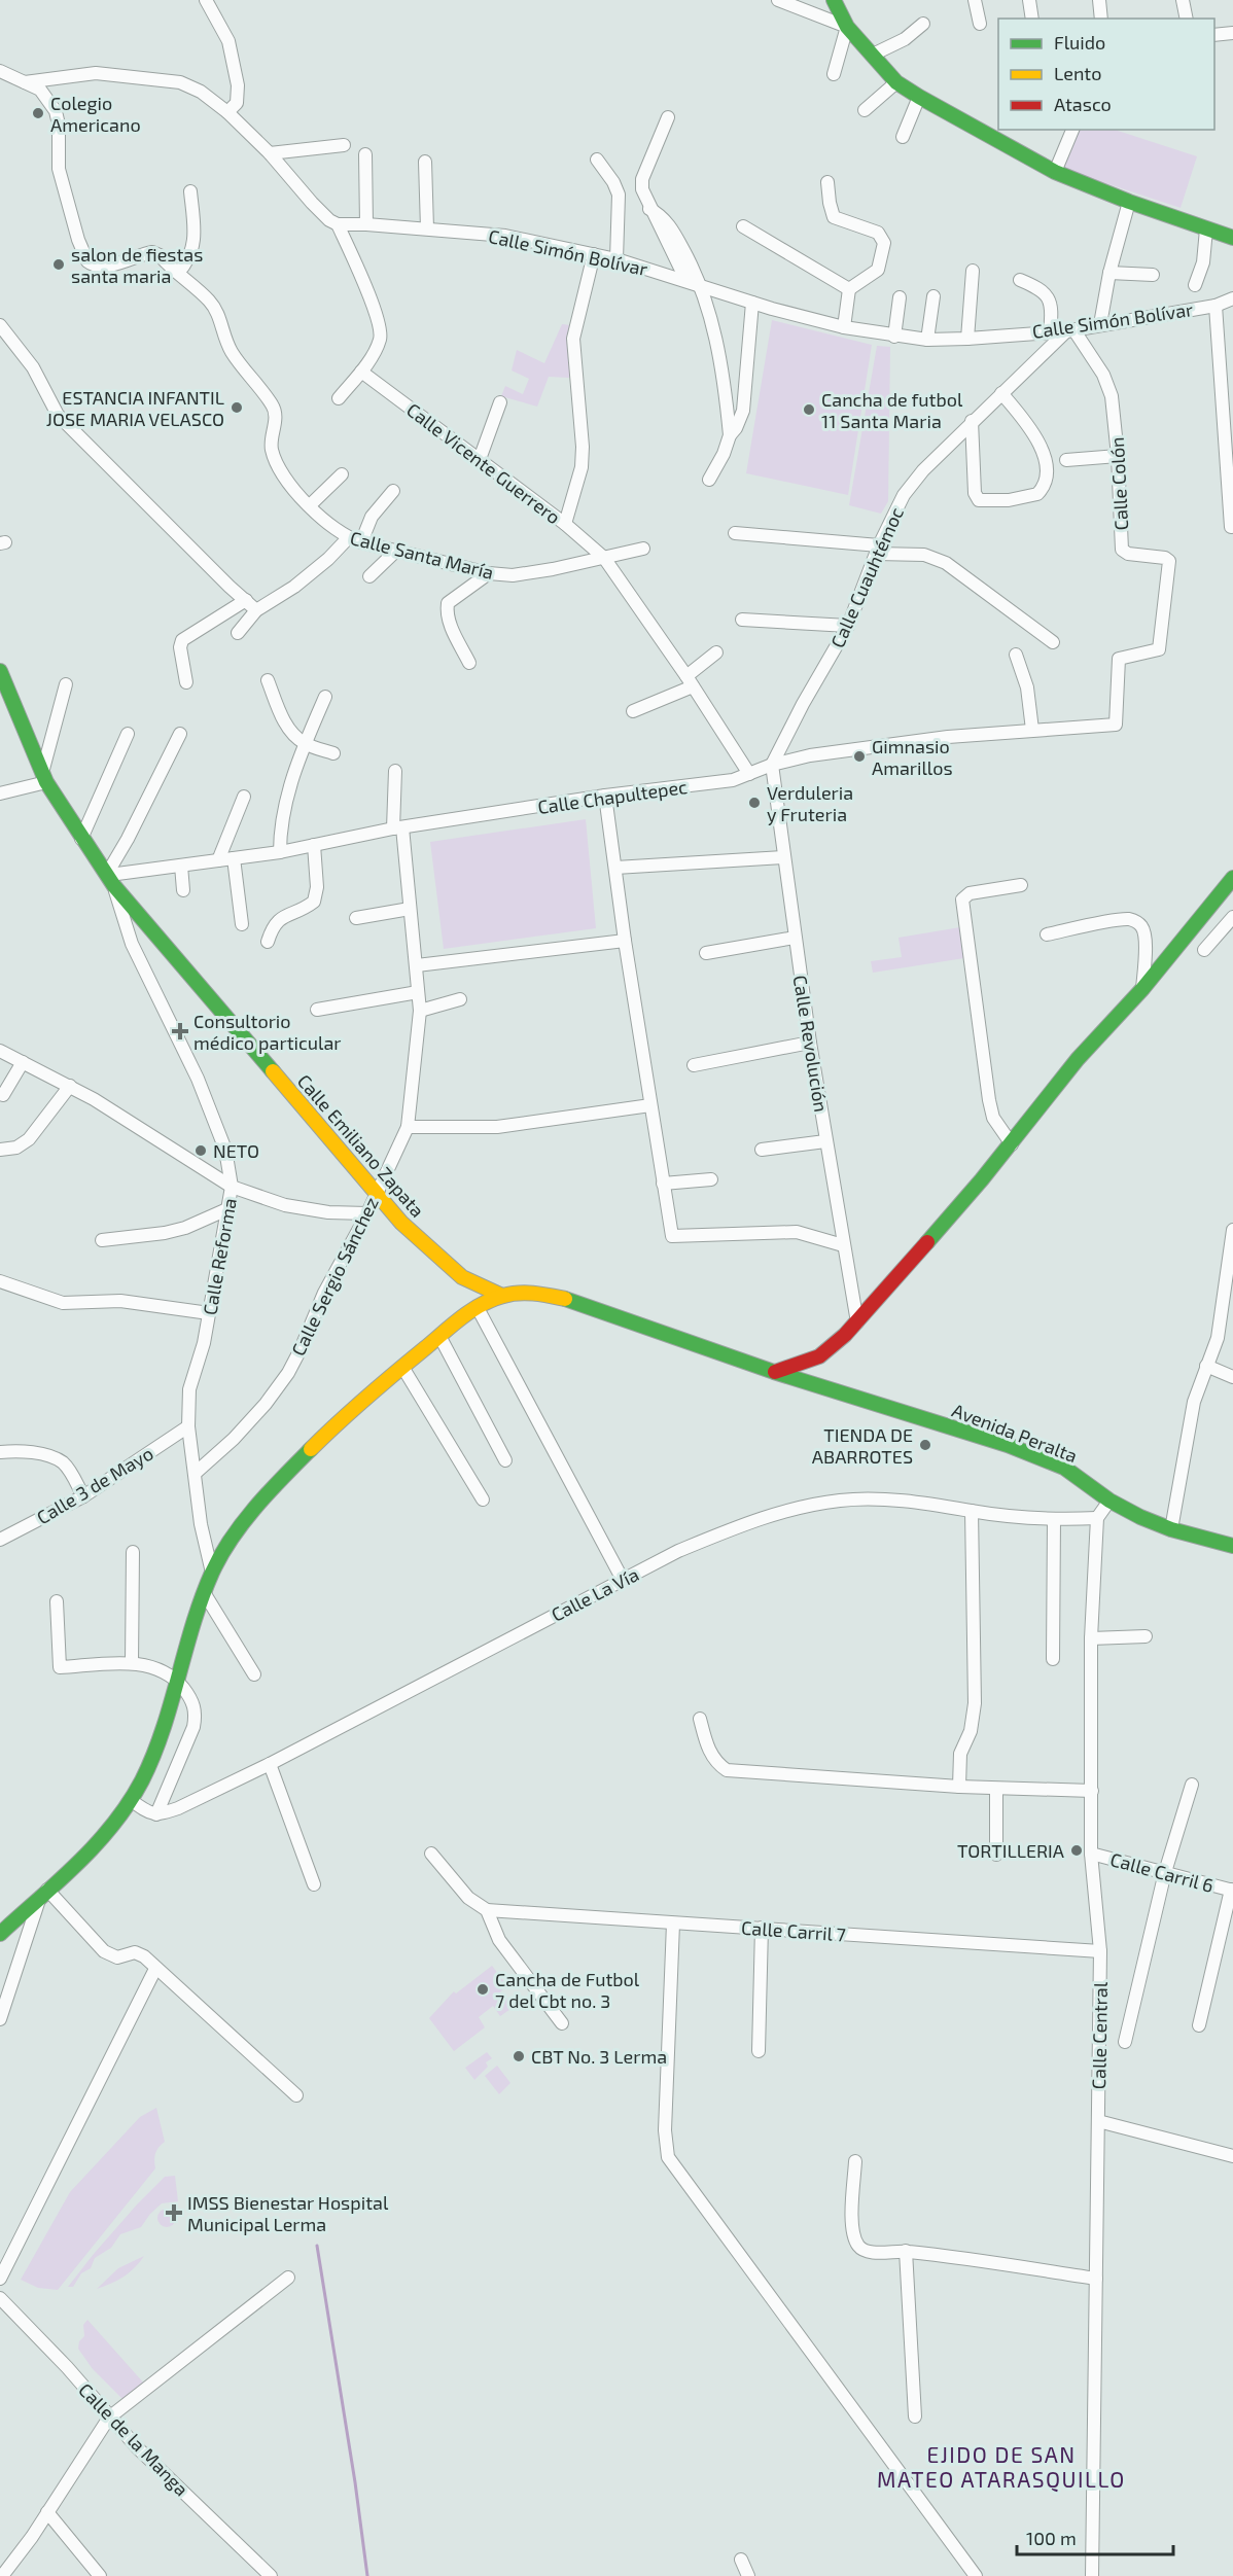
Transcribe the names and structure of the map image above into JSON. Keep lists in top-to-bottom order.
{
  "streets": {
    "main road": ["Calle Emiliano Zapata", "Avenida Peralta"],
    "street": [
      "Calle Simón Bolívar",
      "Calle Vicente Guerrero",
      "Calle Colón",
      "Calle Santa María",
      "Calle Cuauhtémoc",
      "Calle Chapultepec",
      "Calle Revolución",
      "Calle Reforma",
      "Calle Sergio Sánchez",
      "Calle 3 de Mayo",
      "Calle La Vía",
      "Calle Carril 6",
      "Calle Carril 7",
      "Calle Central",
      "Calle de la Manga"
    ]
  },
  "crossings": [
    ["Calle Simón Bolívar", "Calle Colón"],
    ["Calle Simón Bolívar", "Calle Cuauhtémoc"],
    ["Calle Vicente Guerrero", "Calle Santa María"],
    ["Calle Colón", "Calle Cuauhtémoc"],
    ["Calle Colón", "Calle Chapultepec"],
    ["Calle Cuauhtémoc", "Calle Chapultepec"],
    ["Calle Cuauhtémoc", "Calle Revolución"],
    ["Calle Chapultepec", "Calle Revolución"],
    ["Calle Chapultepec", "Calle Emiliano Zapata"],
    ["Calle Chapultepec", "Calle Reforma"],
    ["Calle Chapultepec", "Calle Sergio Sánchez"],
    ["Calle Emiliano Zapata", "Calle Reforma"],
    ["Calle Emiliano Zapata", "Calle Sergio Sánchez"],
    ["Calle Emiliano Zapata", "Avenida Peralta"],
    ["Calle Reforma", "Calle Sergio Sánchez"],
    ["Calle Reforma", "Calle 3 de Mayo"],
    ["Calle La Vía", "Calle Central"],
    ["Calle Carril 6", "Calle Central"],
    ["Calle Carril 7", "Calle Central"]
  ],
  "districts": ["EJIDO DE SAN MATEO ATARASQUILLO"],
  "places": {
    "other": [
      "Colegio Americano",
      "salon de fiestas santa maria",
      "ESTANCIA INFANTIL JOSE MARIA VELASCO",
      "Cancha de futbol 11 Santa Maria",
      "Gimnasio Amarillos",
      "Verduleria y Fruteria",
      "NETO",
      "TIENDA DE ABARROTES",
      "TORTILLERIA",
      "Cancha de Futbol 7 del Cbt no. 3",
      "CBT No. 3 Lerma"
    ],
    "health": ["Consultorio médico particular", "IMSS Bienestar Hospital Municipal Lerma"]
  },
  "legend": ["Fluido", "Lento", "Atasco"],
  "scale_bar": "100 m"
}
